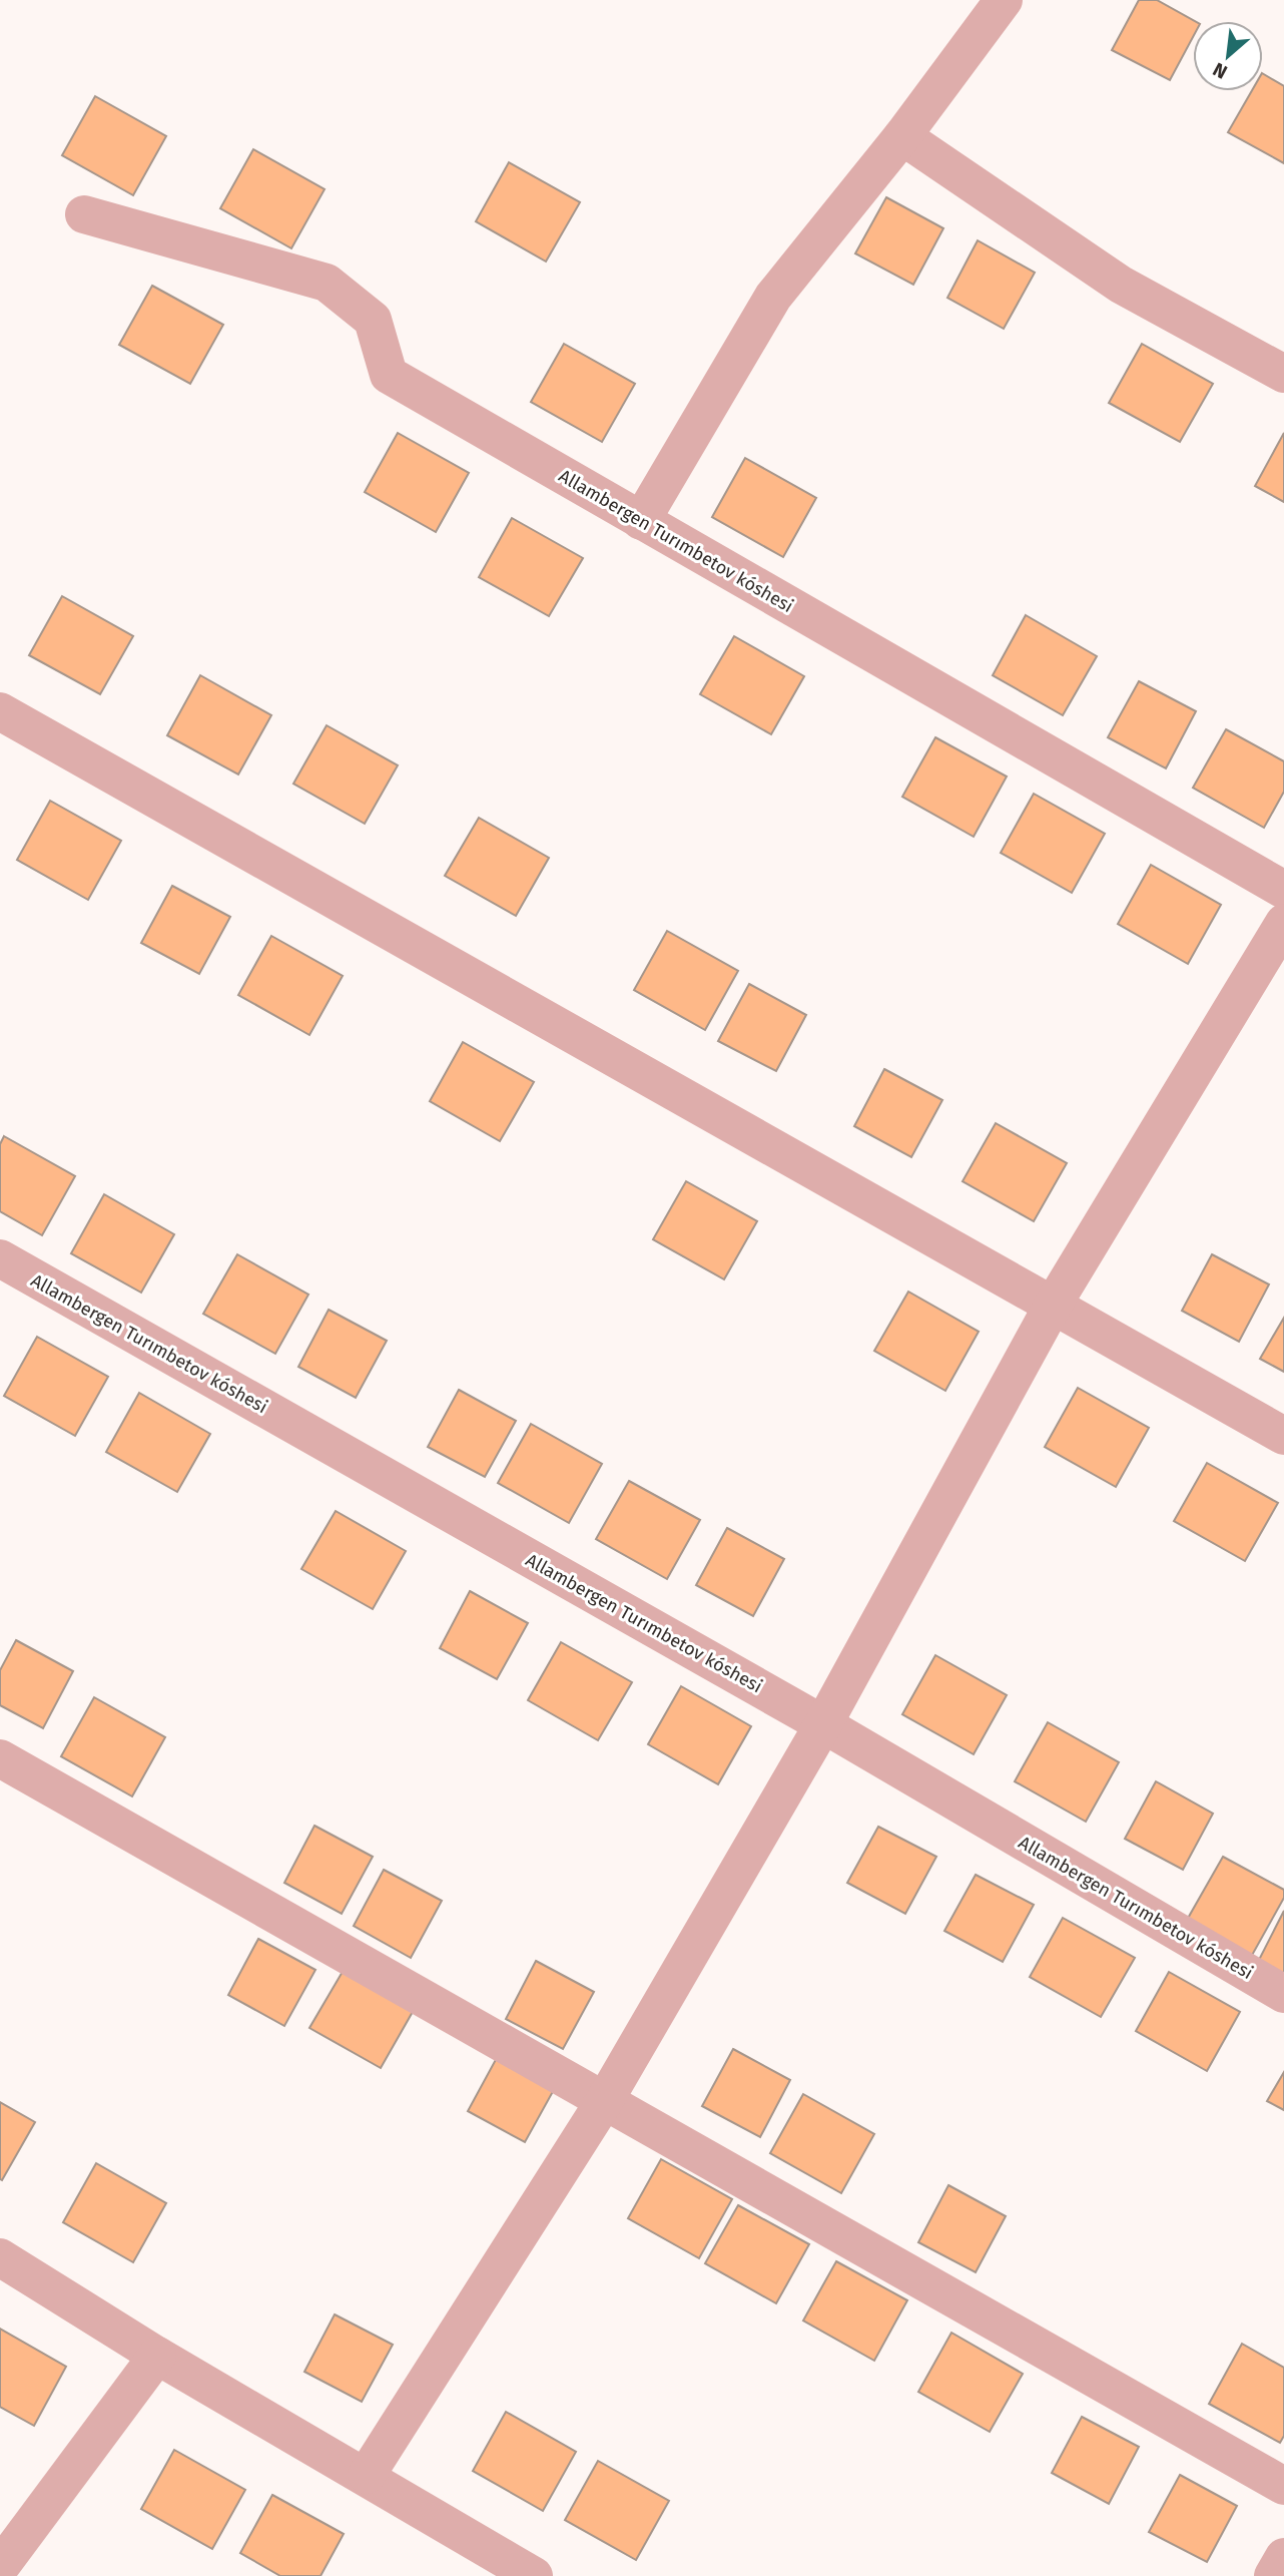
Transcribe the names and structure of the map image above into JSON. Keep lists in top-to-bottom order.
{
  "streets": {
    "street": ["Allambergen Turımbetov kóshesi"]
  },
  "north": "bottom left"
}
